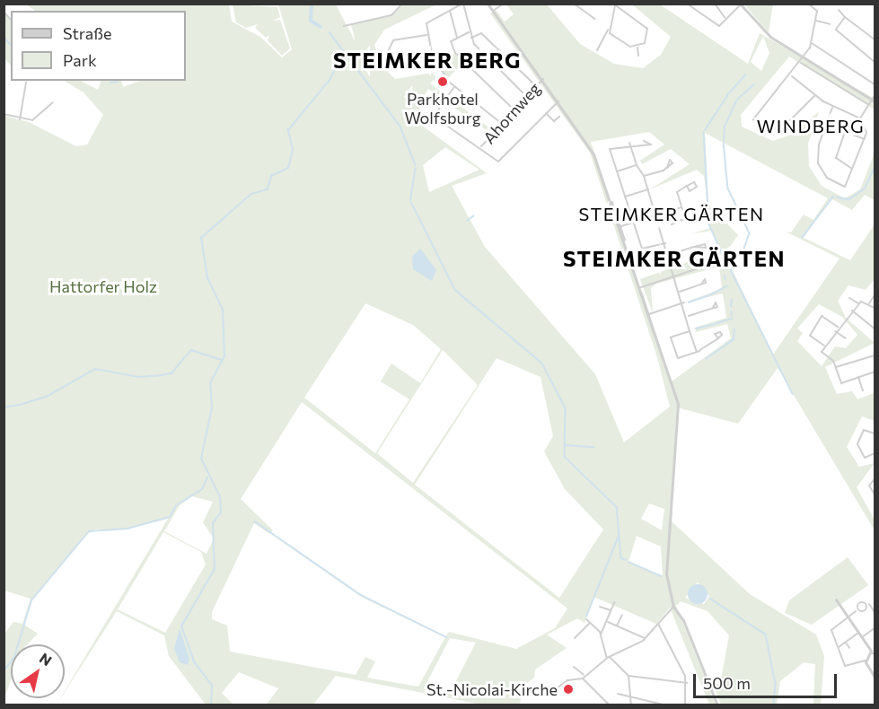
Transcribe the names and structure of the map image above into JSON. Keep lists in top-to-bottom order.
{
  "streets": {
    "street": ["Ahornweg"]
  },
  "districts": [
    "STEIMKER BERG",
    "WINDBERG",
    "STEIMKER GÄRTEN",
    "STEIMKER GÄRTEN"
  ],
  "parks": ["Hattorfer Holz"],
  "places": ["Parkhotel Wolfsburg", "St.-Nicolai-Kirche"],
  "legend": ["Straße", "Park"],
  "scale_bar": "500 m",
  "north": "top right"
}
